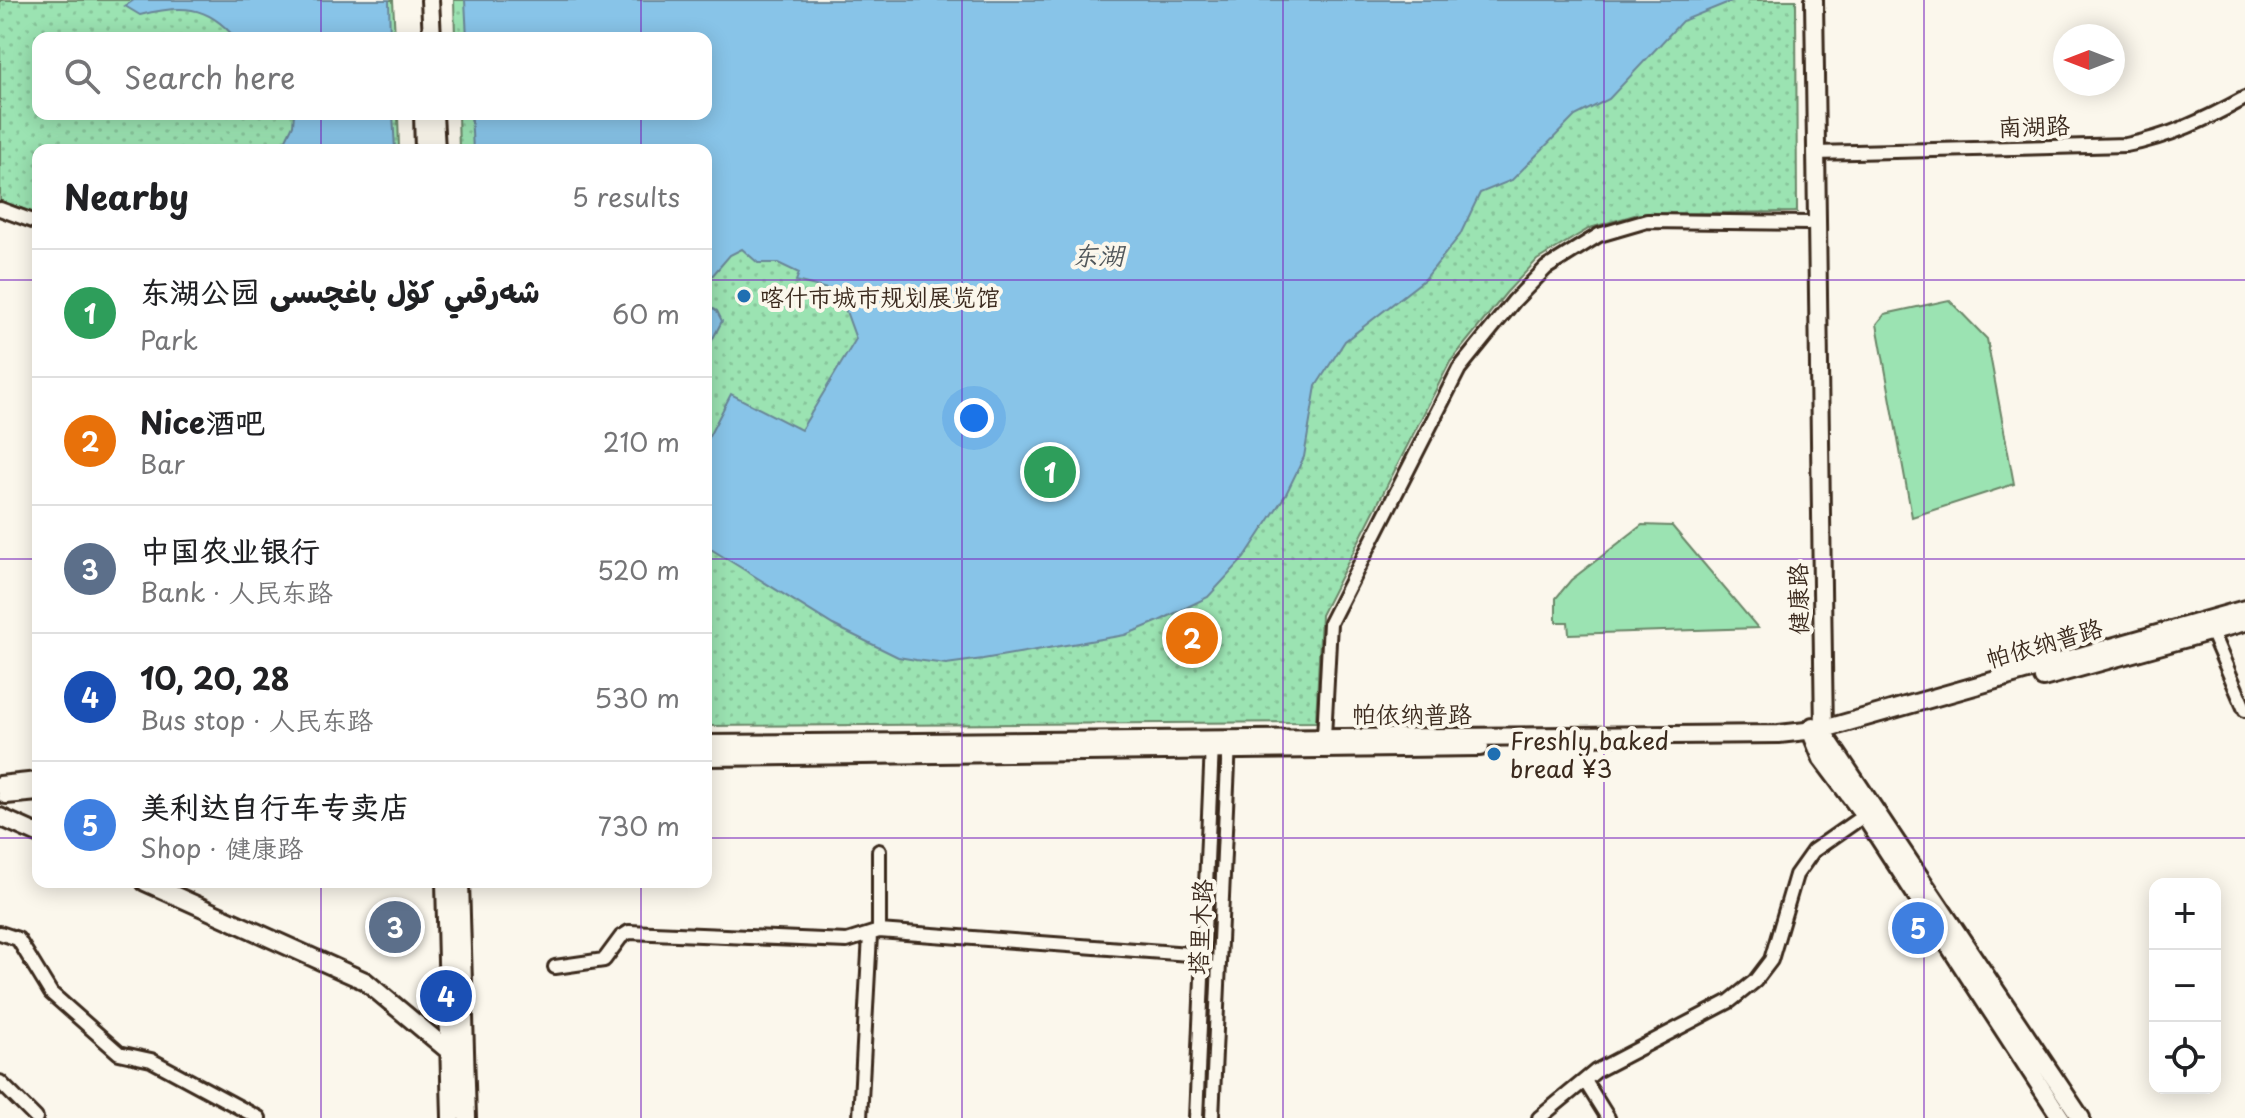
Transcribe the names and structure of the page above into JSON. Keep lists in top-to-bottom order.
{
  "streets": {
    "main road": ["健康路", "帕依纳普路"],
    "street": ["南湖路", "塔里木路"]
  },
  "crossings": [
    ["南湖路", "健康路"],
    ["健康路", "帕依纳普路"],
    ["帕依纳普路", "塔里木路"]
  ],
  "water": ["东湖"],
  "places": ["喀什市城市规划展览馆", "Freshly baked bread ¥3"],
  "north": "left",
  "page": {
    "search": "Search here",
    "heading": ["Nearby", "5 results"],
    "list": [
      {
        "mark": "1",
        "name": "东湖公园 شەرقىي كۆل باغچىسى",
        "note": "Park",
        "value": "60 m"
      },
      {
        "mark": "2",
        "name": "Nice酒吧",
        "note": "Bar",
        "value": "210 m"
      },
      {
        "mark": "3",
        "name": "中国农业银行",
        "note": "Bank · 人民东路",
        "value": "520 m"
      },
      {
        "mark": "4",
        "name": "10, 20, 28",
        "note": "Bus stop · 人民东路",
        "value": "530 m"
      },
      {
        "mark": "5",
        "name": "美利达自行车专卖店",
        "note": "Shop · 健康路",
        "value": "730 m"
      }
    ],
    "pins": [
      "1",
      "2",
      "3",
      "5",
      "4"
    ],
    "map_buttons": ["+", "−"]
  }
}
